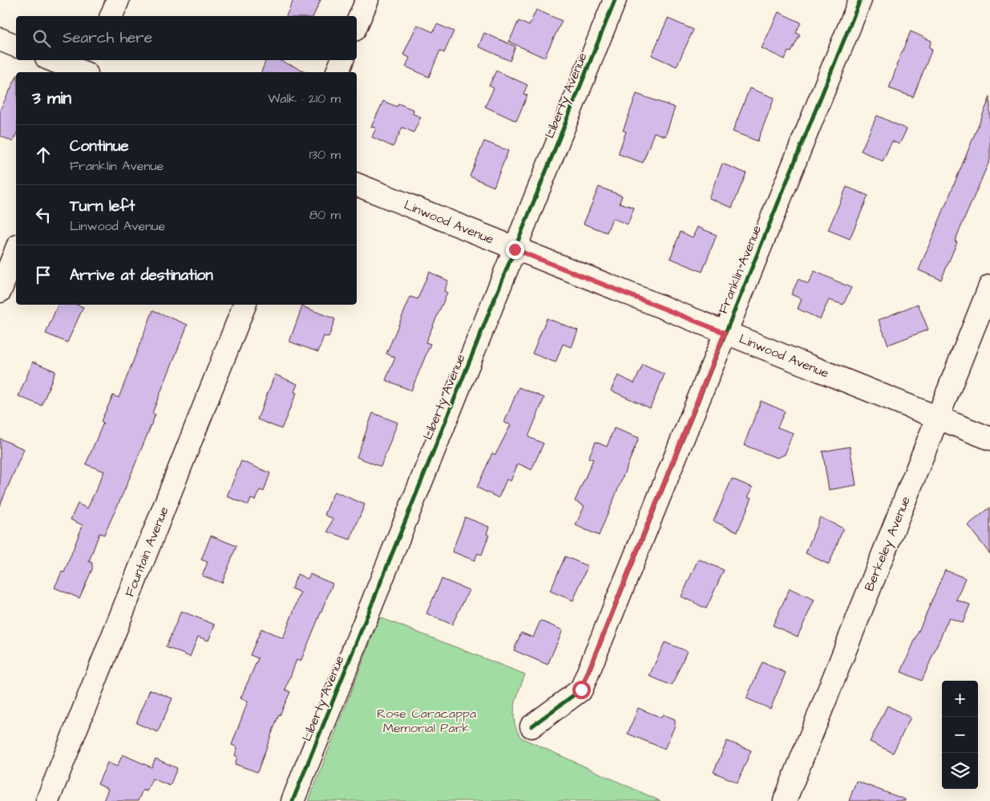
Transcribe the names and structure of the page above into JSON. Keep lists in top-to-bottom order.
{
  "streets": {
    "street": [
      "Liberty Avenue",
      "Linwood Avenue",
      "Franklin Avenue",
      "Berkeley Avenue",
      "Fountain Avenue"
    ]
  },
  "crossings": [
    ["Liberty Avenue", "Linwood Avenue"],
    ["Linwood Avenue", "Franklin Avenue"],
    ["Linwood Avenue", "Berkeley Avenue"]
  ],
  "parks": ["Rose Caracappa Memorial Park"],
  "page": {
    "search": "Search here",
    "heading": ["3 min", "Walk · 210 m"],
    "list": [
      ["Continue", "Franklin Avenue", "130 m"],
      ["Turn left", "Linwood Avenue", "80 m"],
      "Arrive at destination"
    ],
    "map_buttons": ["+", "−"]
  }
}
